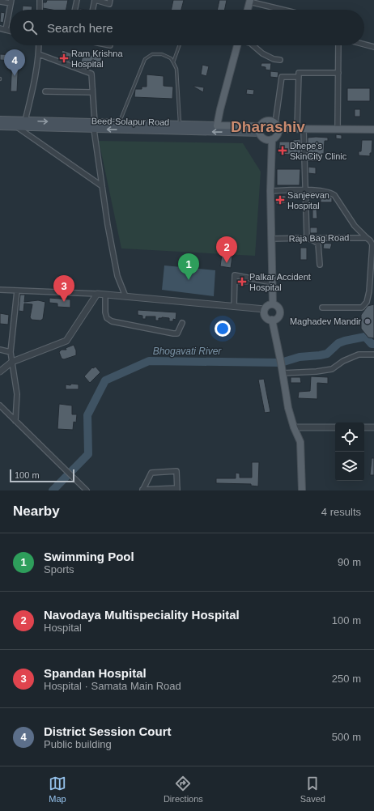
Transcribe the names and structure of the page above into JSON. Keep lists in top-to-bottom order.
{
  "streets": {
    "main road": ["Beed-Solapur Road"],
    "street": ["Raja Bag Road"]
  },
  "districts": ["Dharashiv"],
  "water": ["Bhogavati River"],
  "places": {
    "health": [
      "Ram Krishna Hospital",
      "Dhepe's SkinCity Clinic",
      "Sanjeevan Hospital",
      "Palkar Accident Hospital"
    ],
    "other": ["Maghadev Mandir"]
  },
  "scale_bar": "100 m",
  "page": {
    "search": "Search here",
    "pins": [
      "4",
      "2",
      "1",
      "3"
    ],
    "scale": "100 m",
    "heading": ["Nearby", "4 results"],
    "list": [
      {
        "mark": "1",
        "name": "Swimming Pool",
        "note": "Sports",
        "value": "90 m"
      },
      {
        "mark": "2",
        "name": "Navodaya Multispeciality Hospital",
        "note": "Hospital",
        "value": "100 m"
      },
      {
        "mark": "3",
        "name": "Spandan Hospital",
        "note": "Hospital · Samata Main Road",
        "value": "250 m"
      },
      {
        "mark": "4",
        "name": "District Session Court",
        "note": "Public building",
        "value": "500 m"
      }
    ],
    "nav": ["Map", "Directions", "Saved"]
  }
}
